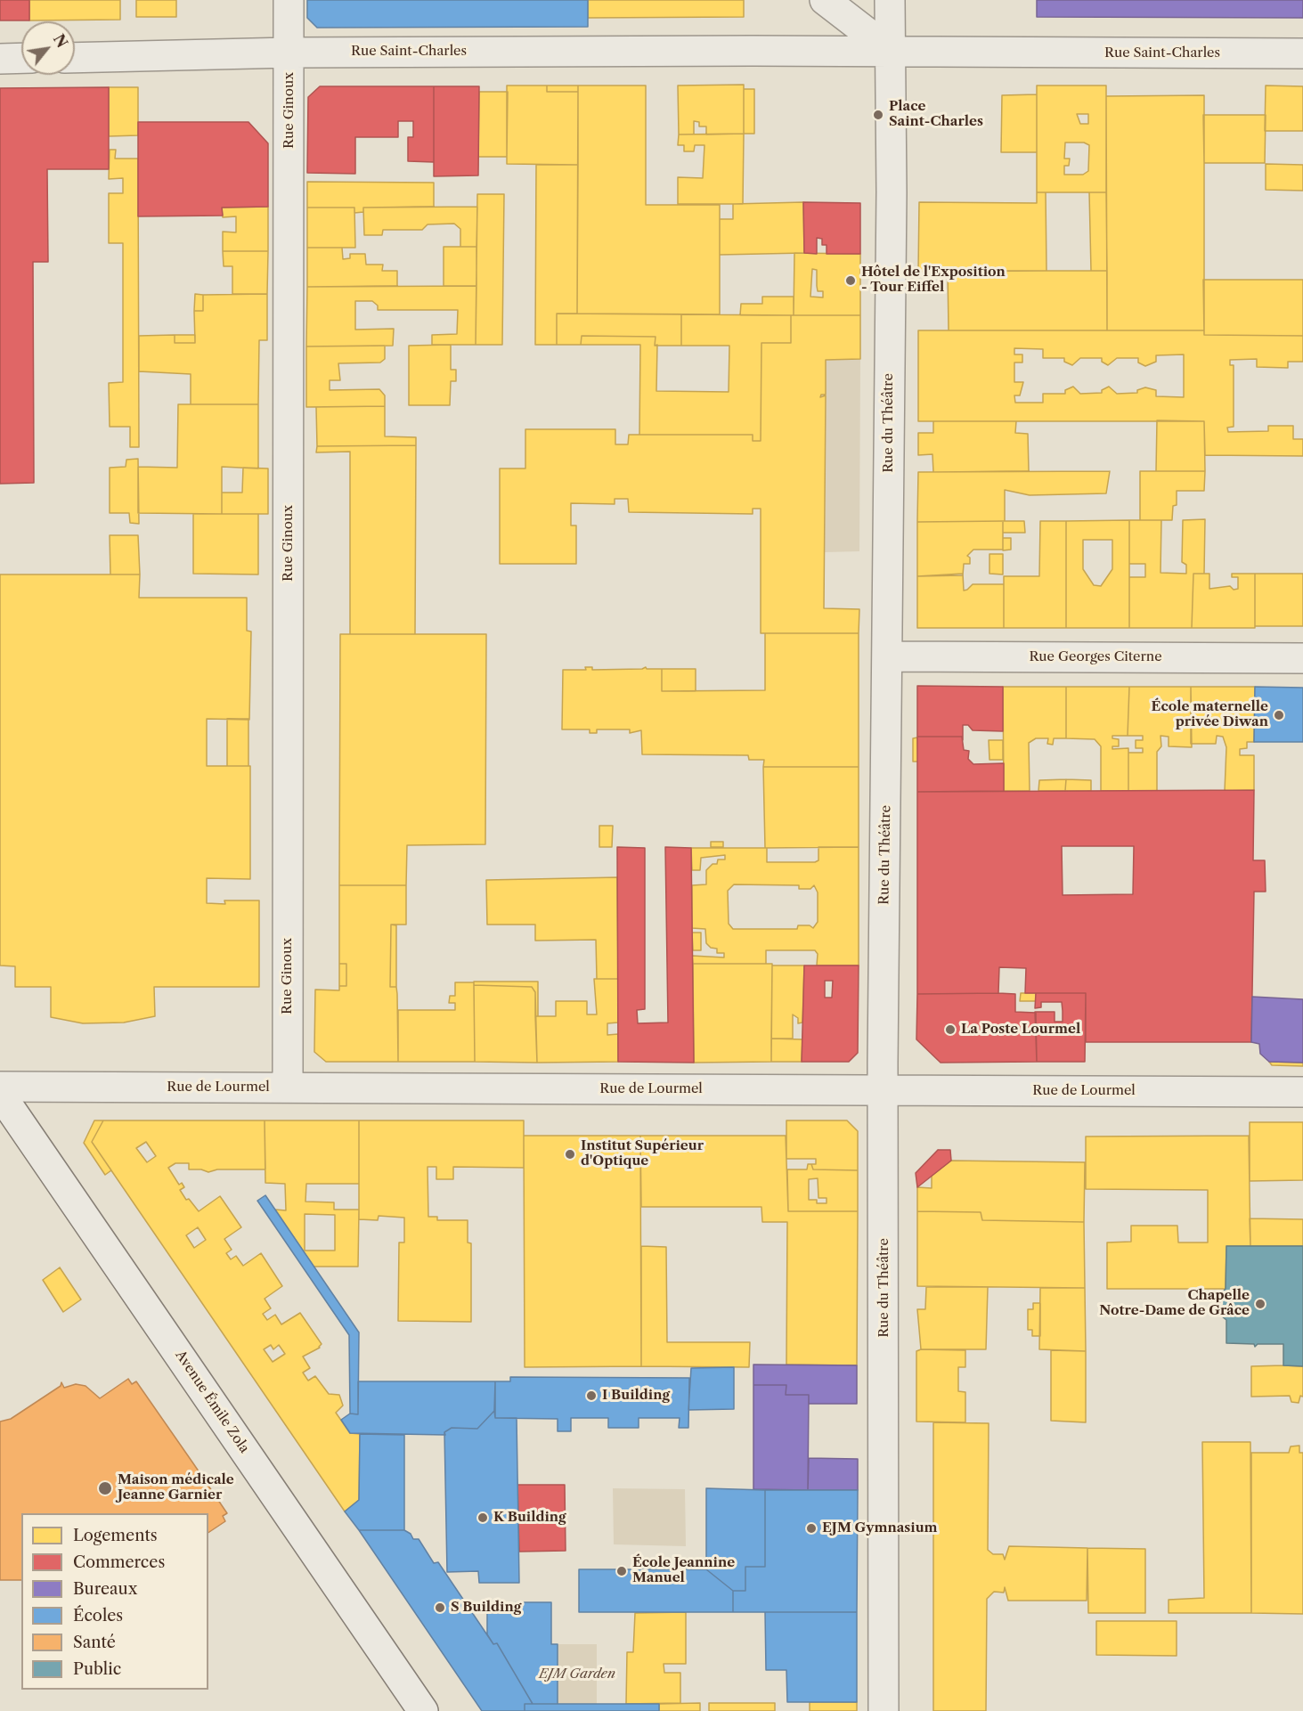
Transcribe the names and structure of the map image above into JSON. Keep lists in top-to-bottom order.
{
  "streets": {
    "street": [
      "Rue Saint-Charles",
      "Rue Ginoux",
      "Rue du Théâtre",
      "Rue Georges Citerne",
      "Rue de Lourmel",
      "Avenue Émile Zola"
    ]
  },
  "crossings": [
    ["Rue Saint-Charles", "Rue Ginoux"],
    ["Rue Saint-Charles", "Rue du Théâtre"],
    ["Rue Ginoux", "Rue de Lourmel"],
    ["Rue du Théâtre", "Rue Georges Citerne"],
    ["Rue du Théâtre", "Rue de Lourmel"]
  ],
  "parks": ["EJM Garden"],
  "places": [
    "Place Saint-Charles",
    "Hôtel de l'Exposition - Tour Eiffel",
    "École maternelle privée Diwan",
    "La Poste Lourmel",
    "Institut Supérieur d'Optique",
    "Chapelle Notre-Dame de Grâce",
    "I Building",
    "Maison médicale Jeanne Garnier",
    "K Building",
    "EJM Gymnasium",
    "École Jeannine Manuel",
    "S Building"
  ],
  "legend": [
    "Logements",
    "Commerces",
    "Bureaux",
    "Écoles",
    "Santé",
    "Public"
  ],
  "north": "top right"
}
